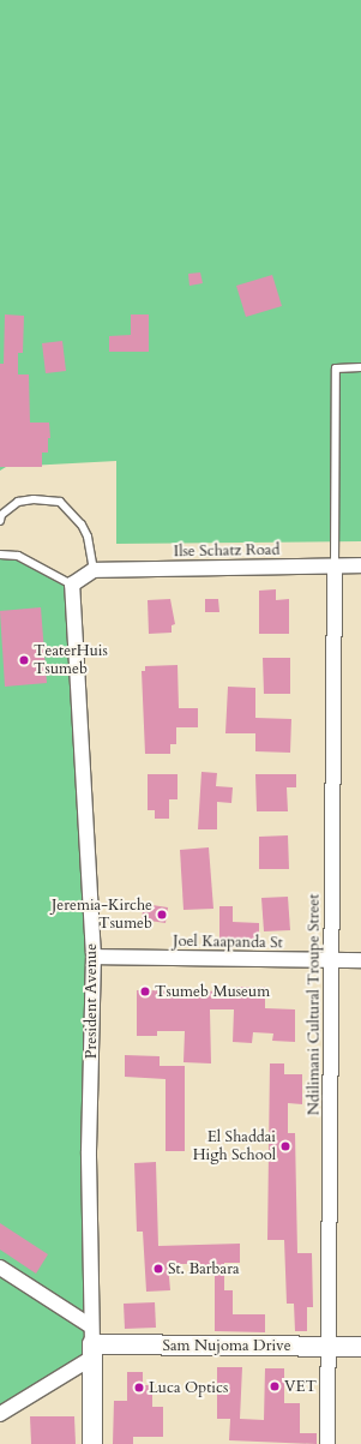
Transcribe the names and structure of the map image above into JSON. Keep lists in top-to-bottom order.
{
  "streets": {
    "street": [
      "Ilse Schatz Road",
      "Joel Kaapanda St",
      "President Avenue",
      "Ndilimani Cultural Troupe Street",
      "Sam Nujoma Drive"
    ]
  },
  "crossings": [
    ["Ilse Schatz Road", "Ndilimani Cultural Troupe Street"],
    ["Joel Kaapanda St", "President Avenue"],
    ["Joel Kaapanda St", "Ndilimani Cultural Troupe Street"],
    ["President Avenue", "Sam Nujoma Drive"],
    ["Ndilimani Cultural Troupe Street", "Sam Nujoma Drive"]
  ],
  "places": [
    "TeaterHuis Tsumeb",
    "Jeremia-Kirche Tsumeb",
    "Tsumeb Museum",
    "El Shaddai High School",
    "St. Barbara",
    "VET",
    "Luca Optics"
  ]
}
